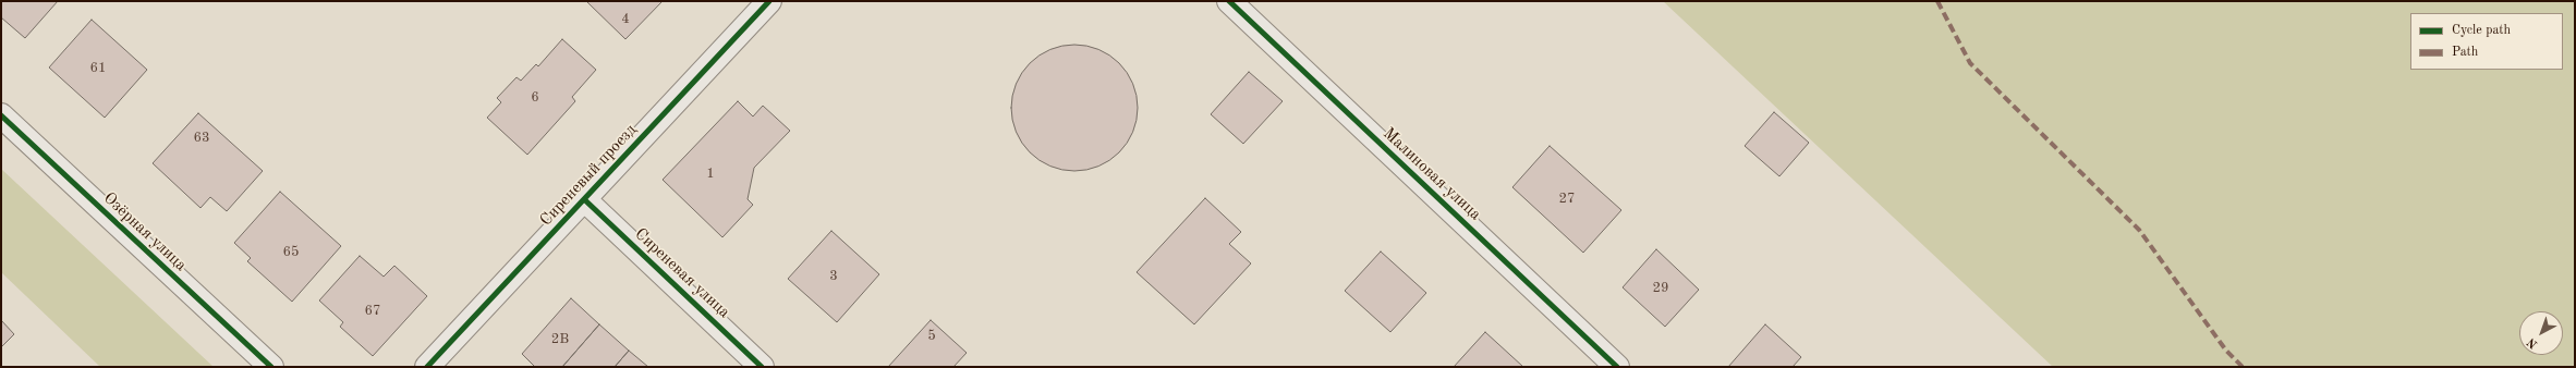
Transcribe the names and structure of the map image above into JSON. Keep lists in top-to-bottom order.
{
  "streets": {
    "street": [
      "Малиновая улица",
      "Сиреневый проезд",
      "Озёрная улица",
      "Сиреневая улица"
    ]
  },
  "crossings": [
    ["Сиреневый проезд", "Сиреневая улица"]
  ],
  "house_numbers": [
    "4",
    "61",
    "6",
    "63",
    "1",
    "27",
    "65",
    "3",
    "29",
    "67",
    "5",
    "2В"
  ],
  "legend": ["Cycle path", "Path"],
  "north": "bottom left"
}
